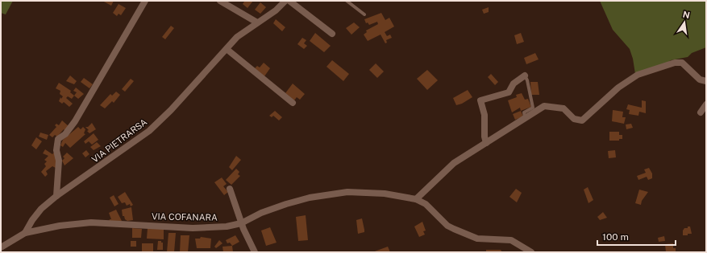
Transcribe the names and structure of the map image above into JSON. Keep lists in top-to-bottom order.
{
  "streets": {
    "street": ["VIA PIETRARSA", "VIA COFANARA"]
  },
  "crossings": [
    ["VIA PIETRARSA", "VIA COFANARA"]
  ],
  "scale_bar": "100 m",
  "north": "top"
}
